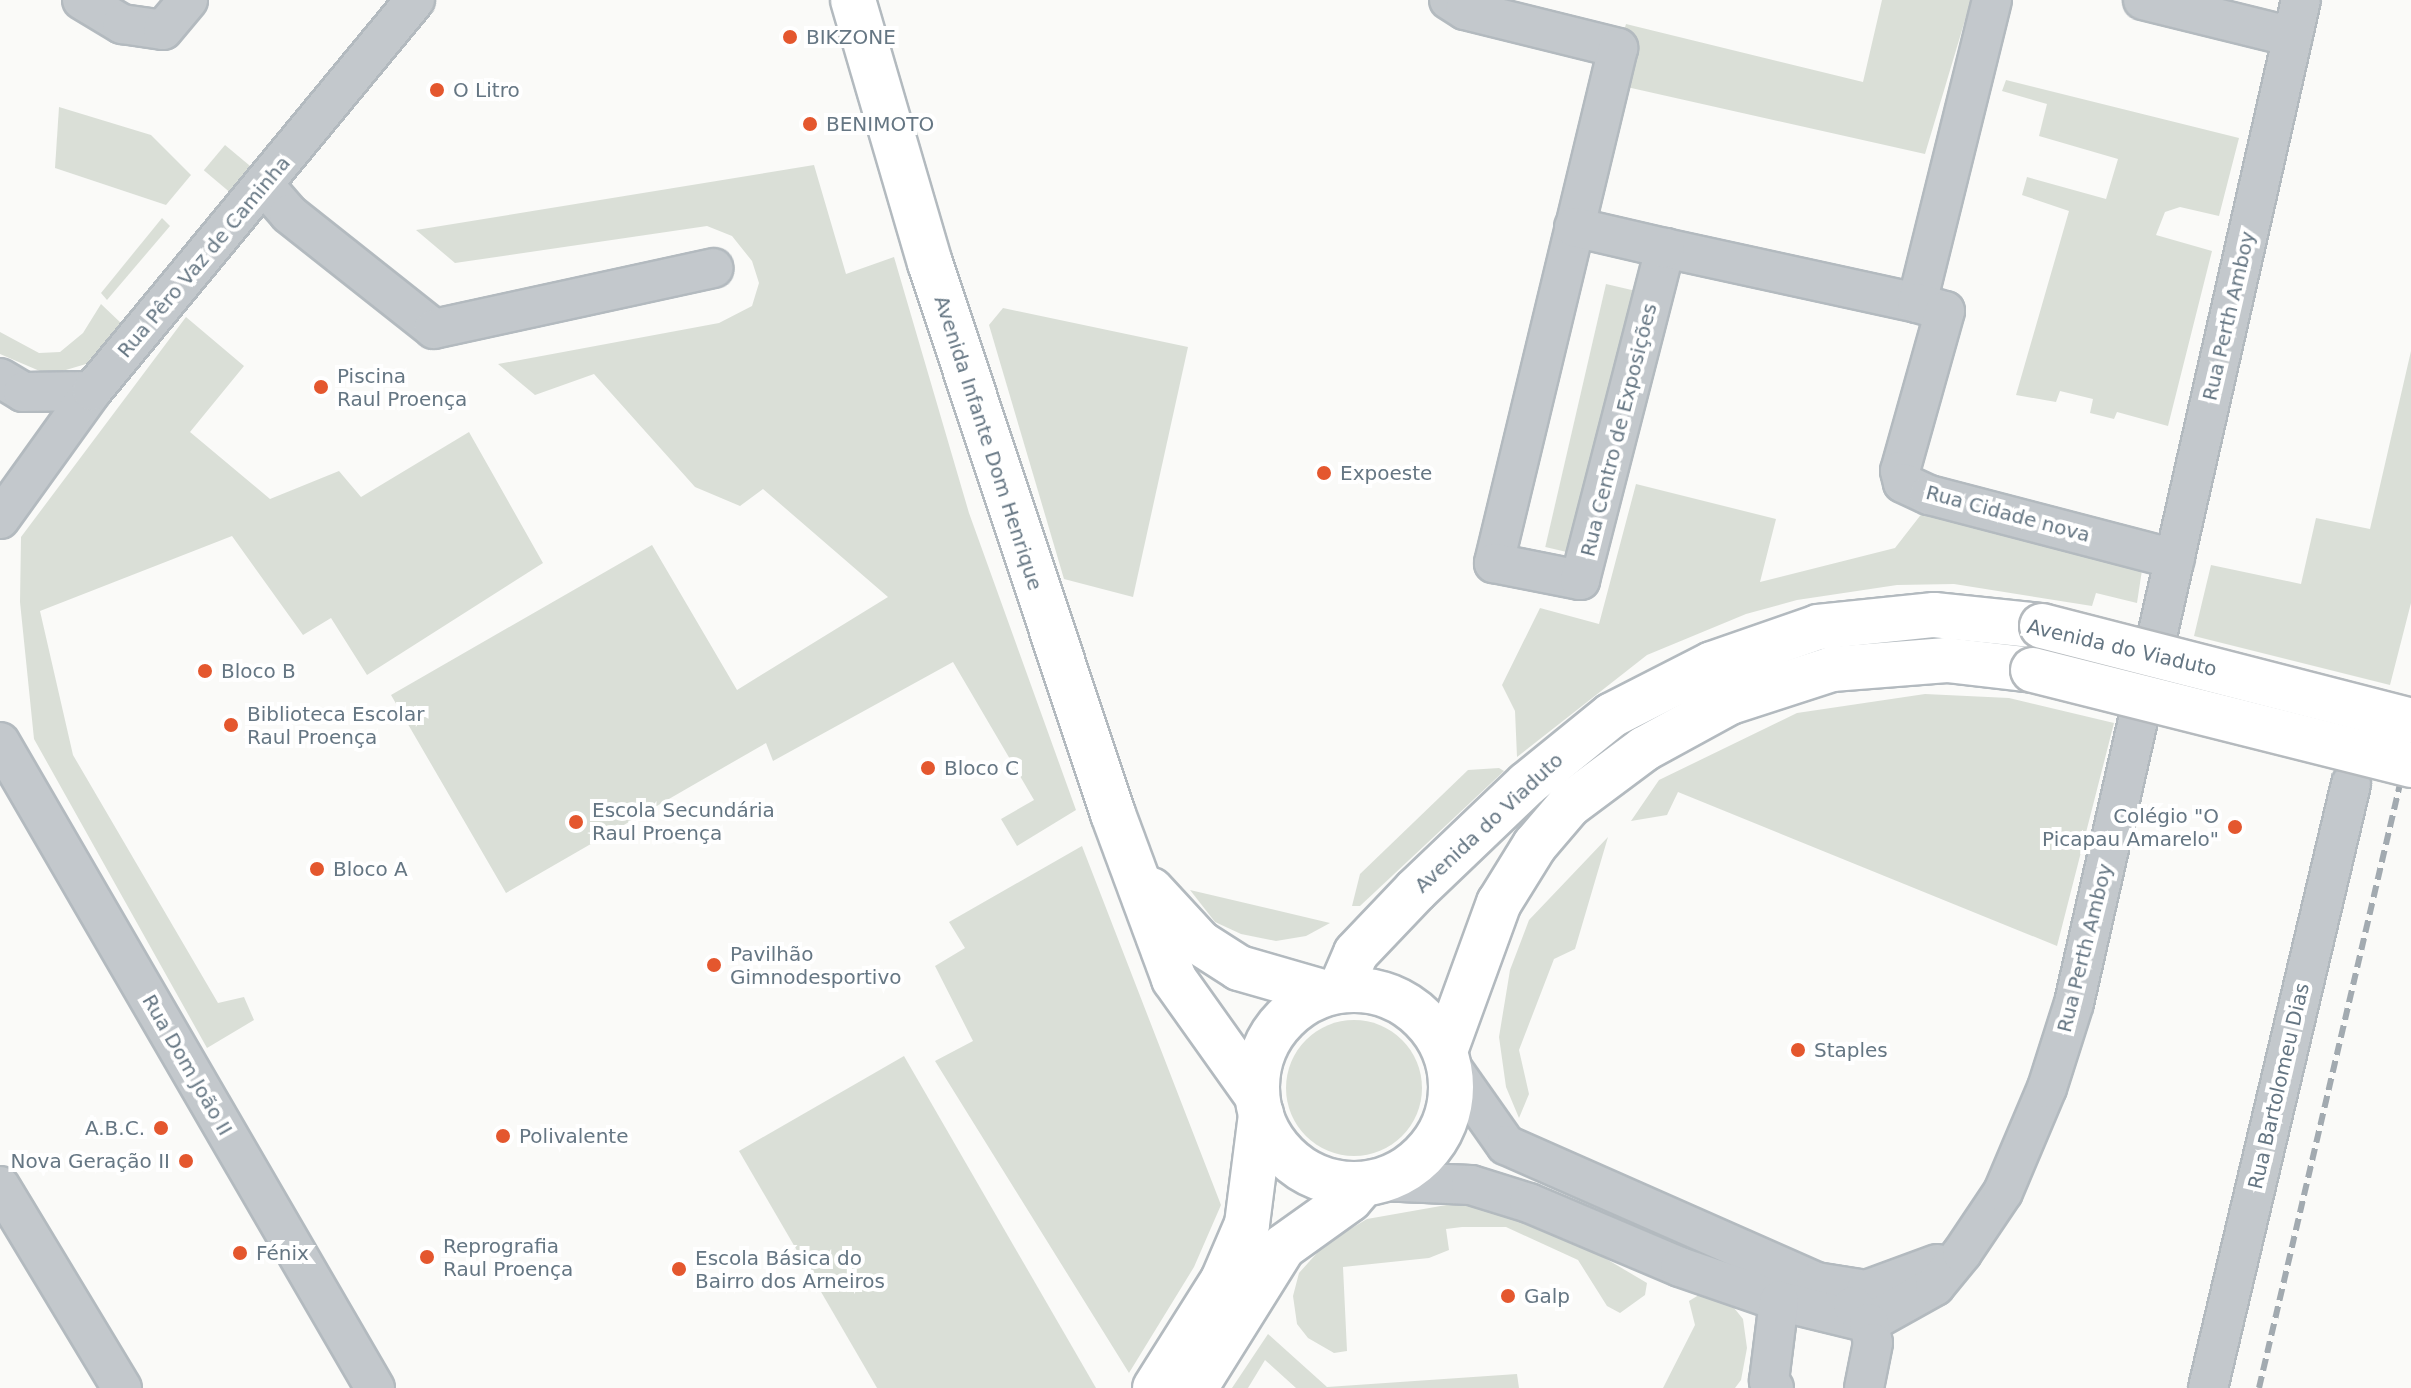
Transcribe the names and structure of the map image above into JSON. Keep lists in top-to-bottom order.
{
  "streets": {
    "main road": ["Avenida Infante Dom Henrique", "Avenida do Viaduto"],
    "street": [
      "Rua Pêro Vaz de Caminha",
      "Rua Perth Amboy",
      "Rua Centro de Exposições",
      "Rua Cidade nova",
      "Rua Dom João II",
      "Rua Bartolomeu Dias"
    ]
  },
  "crossings": [
    ["Rua Perth Amboy", "Rua Cidade nova"],
    ["Avenida Infante Dom Henrique", "Avenida do Viaduto"]
  ],
  "places": [
    "BIKZONE",
    "O Litro",
    "BENIMOTO",
    "Piscina Raul Proença",
    "Expoeste",
    "Bloco B",
    "Biblioteca Escolar Raul Proença",
    "Bloco C",
    "Escola Secundária Raul Proença",
    "Colégio \"O Picapau Amarelo\"",
    "Bloco A",
    "Pavilhão Gimnodesportivo",
    "Staples",
    "A.B.C.",
    "Polivalente",
    "Nova Geração II",
    "Fénix",
    "Reprografia Raul Proença",
    "Escola Básica do Bairro dos Arneiros",
    "Galp"
  ]
}
